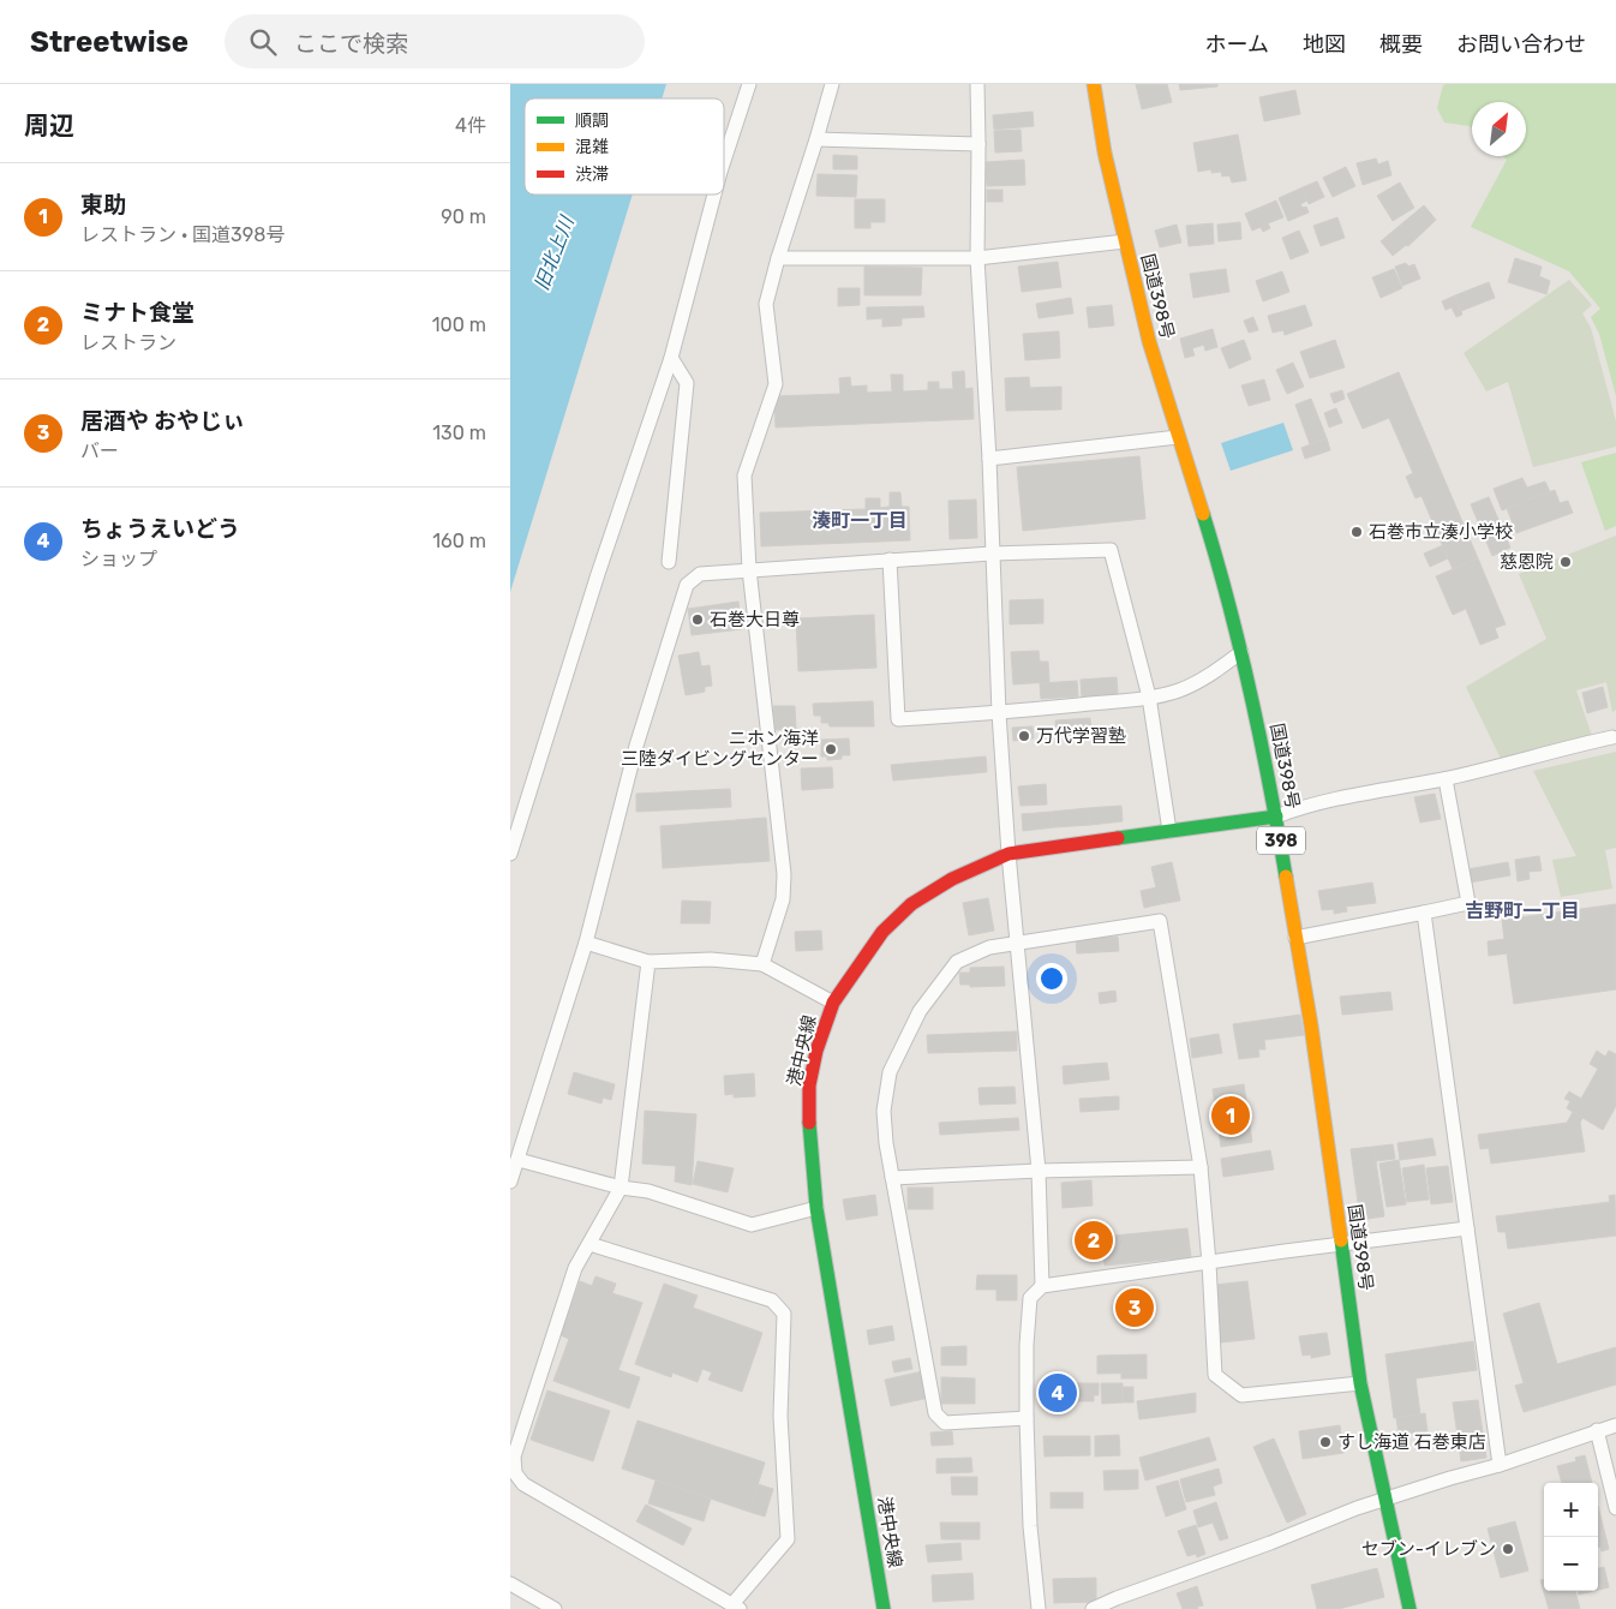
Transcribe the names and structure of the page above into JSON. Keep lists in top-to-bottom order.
{
  "streets": {
    "main road": ["国道398号", "398", "港中央線"]
  },
  "crossings": [
    ["国道398号", "港中央線"]
  ],
  "districts": ["湊町一丁目", "吉野町一丁目"],
  "water": ["旧北上川"],
  "places": [
    "石巻市立湊小学校",
    "慈恩院",
    "石巻大日尊",
    "万代学習塾",
    "ニホン海洋 三陸ダイビングセンター",
    "すし海道 石巻東店",
    "セブン-イレブン"
  ],
  "legend": ["順調", "混雑", "渋滞"],
  "north": "top right",
  "page": {
    "header": "Streetwise",
    "search": "ここで検索",
    "nav": [
      "ホーム",
      "地図",
      "概要",
      "お問い合わせ"
    ],
    "heading": ["周辺", "4件"],
    "list": [
      {
        "mark": "1",
        "name": "東助",
        "note": "レストラン · 国道398号",
        "value": "90 m"
      },
      {
        "mark": "2",
        "name": "ミナト食堂",
        "note": "レストラン",
        "value": "100 m"
      },
      {
        "mark": "3",
        "name": "居酒や おやじぃ",
        "note": "バー",
        "value": "130 m"
      },
      {
        "mark": "4",
        "name": "ちょうえいどう",
        "note": "ショップ",
        "value": "160 m"
      }
    ],
    "pins": [
      "1",
      "2",
      "3",
      "4"
    ],
    "map_buttons": ["+", "−"]
  }
}
